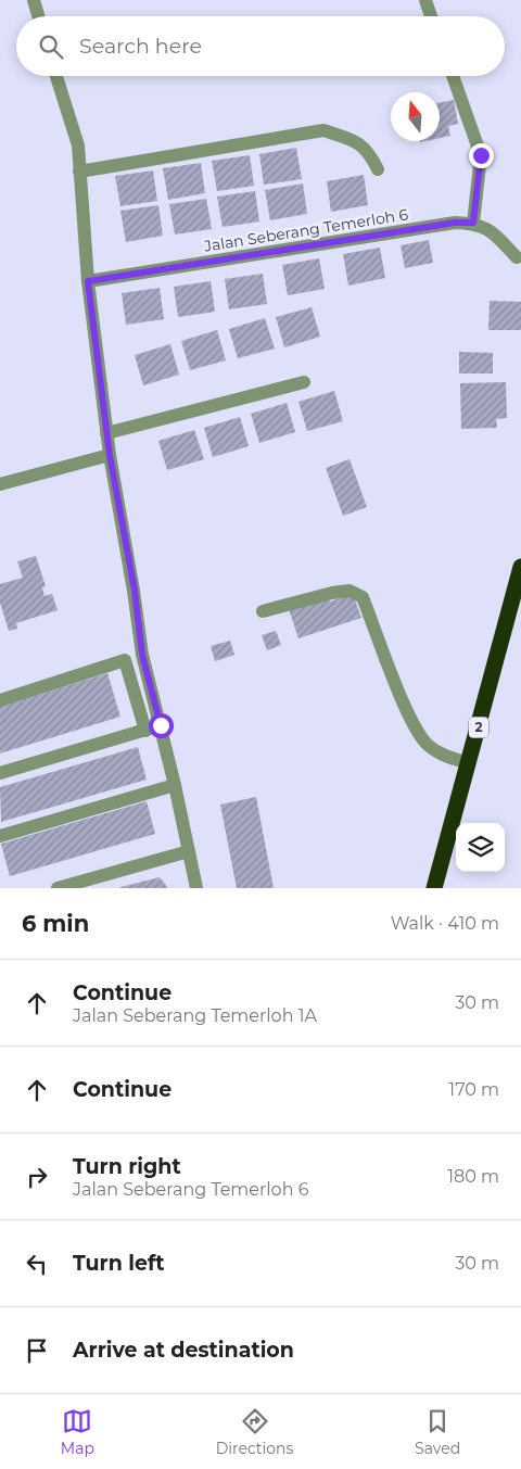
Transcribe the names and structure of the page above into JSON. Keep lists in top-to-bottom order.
{
  "streets": {
    "highway": ["2"],
    "street": ["Jalan Seberang Temerloh 6"]
  },
  "north": "top",
  "page": {
    "search": "Search here",
    "heading": ["6 min", "Walk · 410 m"],
    "list": [
      ["Continue", "Jalan Seberang Temerloh 1A", "30 m"],
      ["Continue", "170 m"],
      ["Turn right", "Jalan Seberang Temerloh 6", "180 m"],
      ["Turn left", "30 m"],
      "Arrive at destination"
    ],
    "nav": ["Map", "Directions", "Saved"]
  }
}
